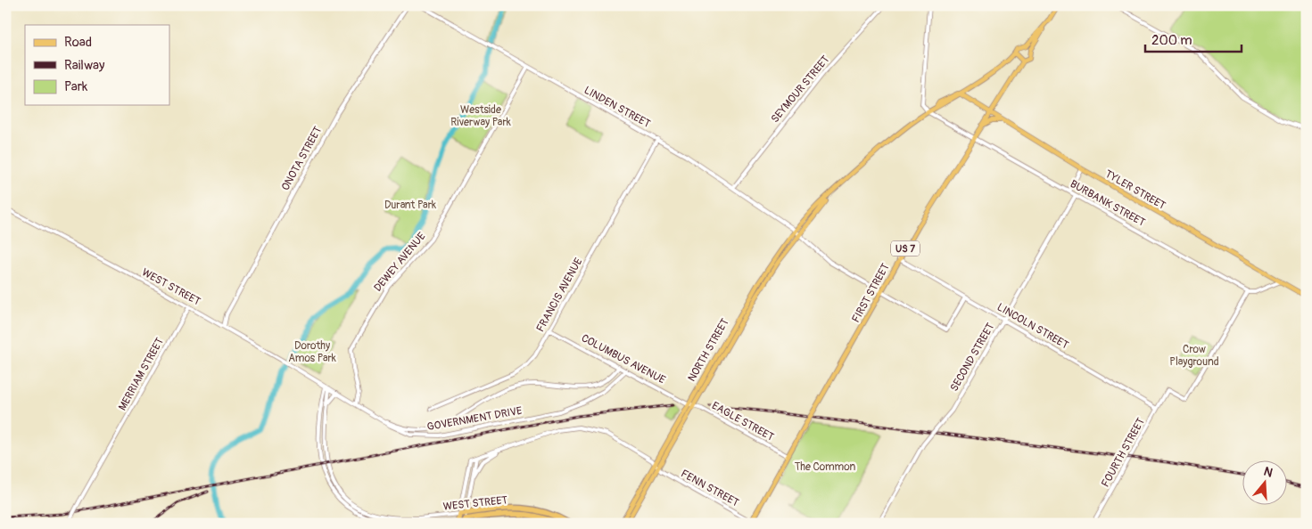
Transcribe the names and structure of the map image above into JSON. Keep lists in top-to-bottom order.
{
  "streets": {
    "highway": ["WEST STREET"],
    "main road": [
      "TYLER STREET",
      "US 7",
      "FIRST STREET",
      "NORTH STREET"
    ],
    "street": [
      "SEYMOUR STREET",
      "LINDEN STREET",
      "ONOTA STREET",
      "BURBANK STREET",
      "DEWEY AVENUE",
      "FRANCIS AVENUE",
      "LINCOLN STREET",
      "SECOND STREET",
      "COLUMBUS AVENUE",
      "MERRIAM STREET",
      "GOVERNMENT DRIVE",
      "EAGLE STREET",
      "FOURTH STREET",
      "FENN STREET"
    ]
  },
  "crossings": [
    ["SEYMOUR STREET", "LINDEN STREET"],
    ["LINDEN STREET", "DEWEY AVENUE"],
    ["LINDEN STREET", "FIRST STREET"],
    ["LINDEN STREET", "FRANCIS AVENUE"],
    ["LINDEN STREET", "LINCOLN STREET"],
    ["LINDEN STREET", "NORTH STREET"],
    ["ONOTA STREET", "WEST STREET"],
    ["TYLER STREET", "FIRST STREET"],
    ["TYLER STREET", "NORTH STREET"],
    ["BURBANK STREET", "FIRST STREET"],
    ["BURBANK STREET", "NORTH STREET"],
    ["BURBANK STREET", "SECOND STREET"],
    ["BURBANK STREET", "FOURTH STREET"],
    ["DEWEY AVENUE", "GOVERNMENT DRIVE"],
    ["WEST STREET", "MERRIAM STREET"],
    ["WEST STREET", "GOVERNMENT DRIVE"],
    ["FIRST STREET", "LINCOLN STREET"],
    ["FIRST STREET", "NORTH STREET"],
    ["FIRST STREET", "EAGLE STREET"],
    ["FIRST STREET", "FENN STREET"],
    ["FRANCIS AVENUE", "COLUMBUS AVENUE"],
    ["LINCOLN STREET", "SECOND STREET"],
    ["LINCOLN STREET", "FOURTH STREET"],
    ["NORTH STREET", "COLUMBUS AVENUE"],
    ["NORTH STREET", "EAGLE STREET"],
    ["NORTH STREET", "FENN STREET"],
    ["COLUMBUS AVENUE", "GOVERNMENT DRIVE"],
    ["COLUMBUS AVENUE", "EAGLE STREET"]
  ],
  "parks": [
    "Westside Riverway Park",
    "Durant Park",
    "Dorothy Amos Park",
    "Crow Playground",
    "The Common"
  ],
  "legend": ["Road", "Railway", "Park"],
  "scale_bar": "200 m",
  "north": "top"
}
